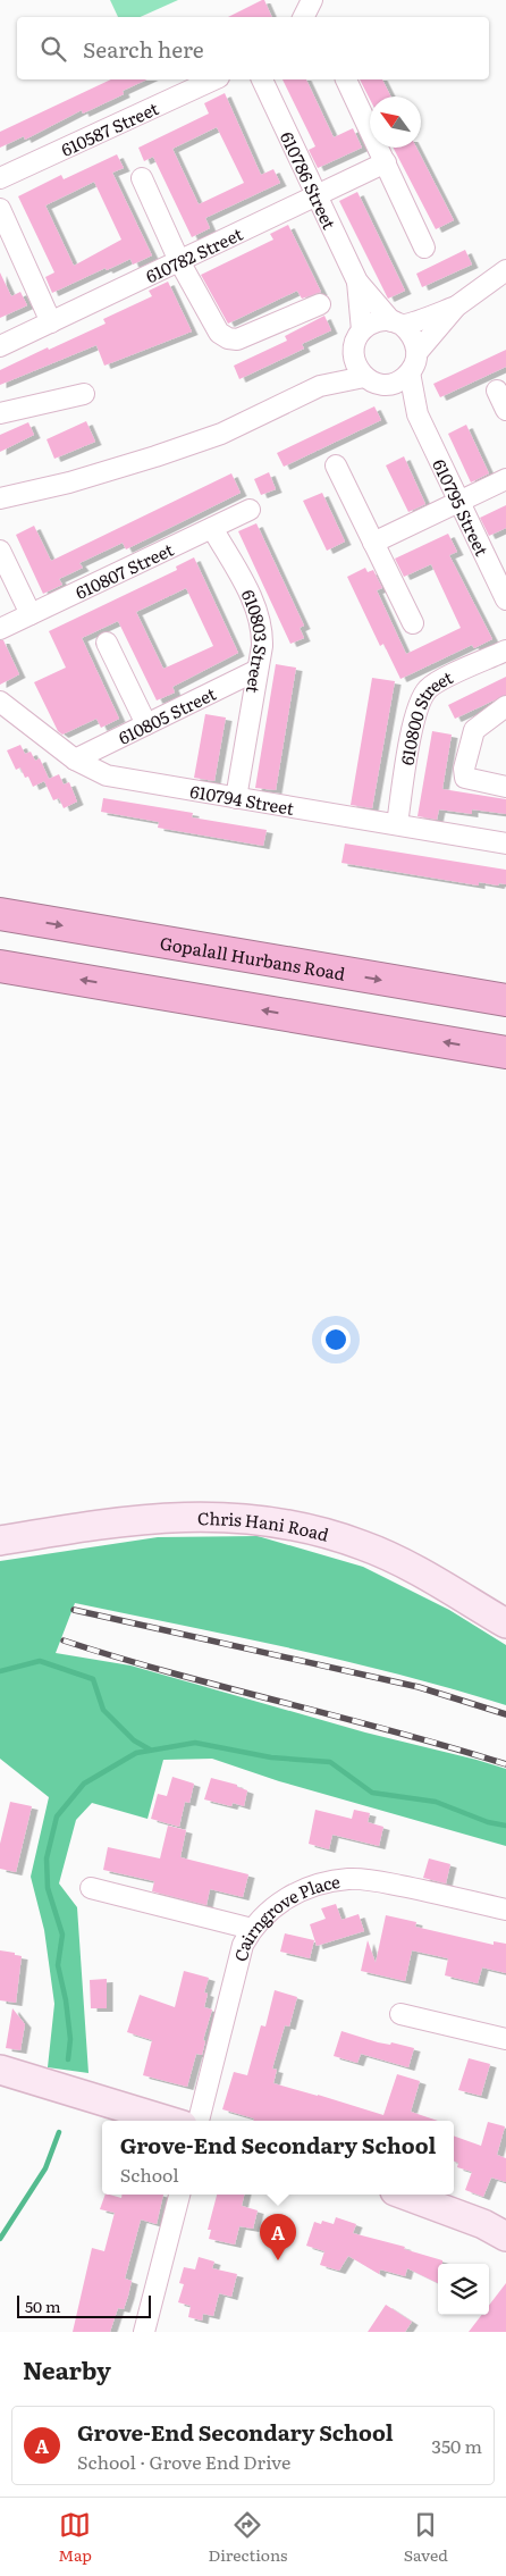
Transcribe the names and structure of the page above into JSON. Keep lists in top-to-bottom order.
{
  "streets": {
    "highway": ["Gopalall Hurbans Road"],
    "street": [
      "610587 Street",
      "610786 Street",
      "610782 Street",
      "610795 Street",
      "610807 Street",
      "610803 Street",
      "610805 Street",
      "610800 Street",
      "610794 Street",
      "Chris Hani Road",
      "Cairngrove Place"
    ]
  },
  "crossings": [
    ["610786 Street", "610782 Street"],
    ["610807 Street", "610803 Street"],
    ["610803 Street", "610805 Street"],
    ["610803 Street", "610794 Street"],
    ["610805 Street", "610794 Street"],
    ["610800 Street", "610794 Street"]
  ],
  "scale_bar": "50 m",
  "north": "top left",
  "page": {
    "search": "Search here",
    "popup": ["Grove-End Secondary School", "School"],
    "pins": "A",
    "scale": "50 m",
    "heading": "Nearby",
    "list": [
      {
        "mark": "A",
        "name": "Grove-End Secondary School",
        "note": "School · Grove End Drive",
        "value": "350 m"
      }
    ],
    "nav": ["Map", "Directions", "Saved"]
  }
}
